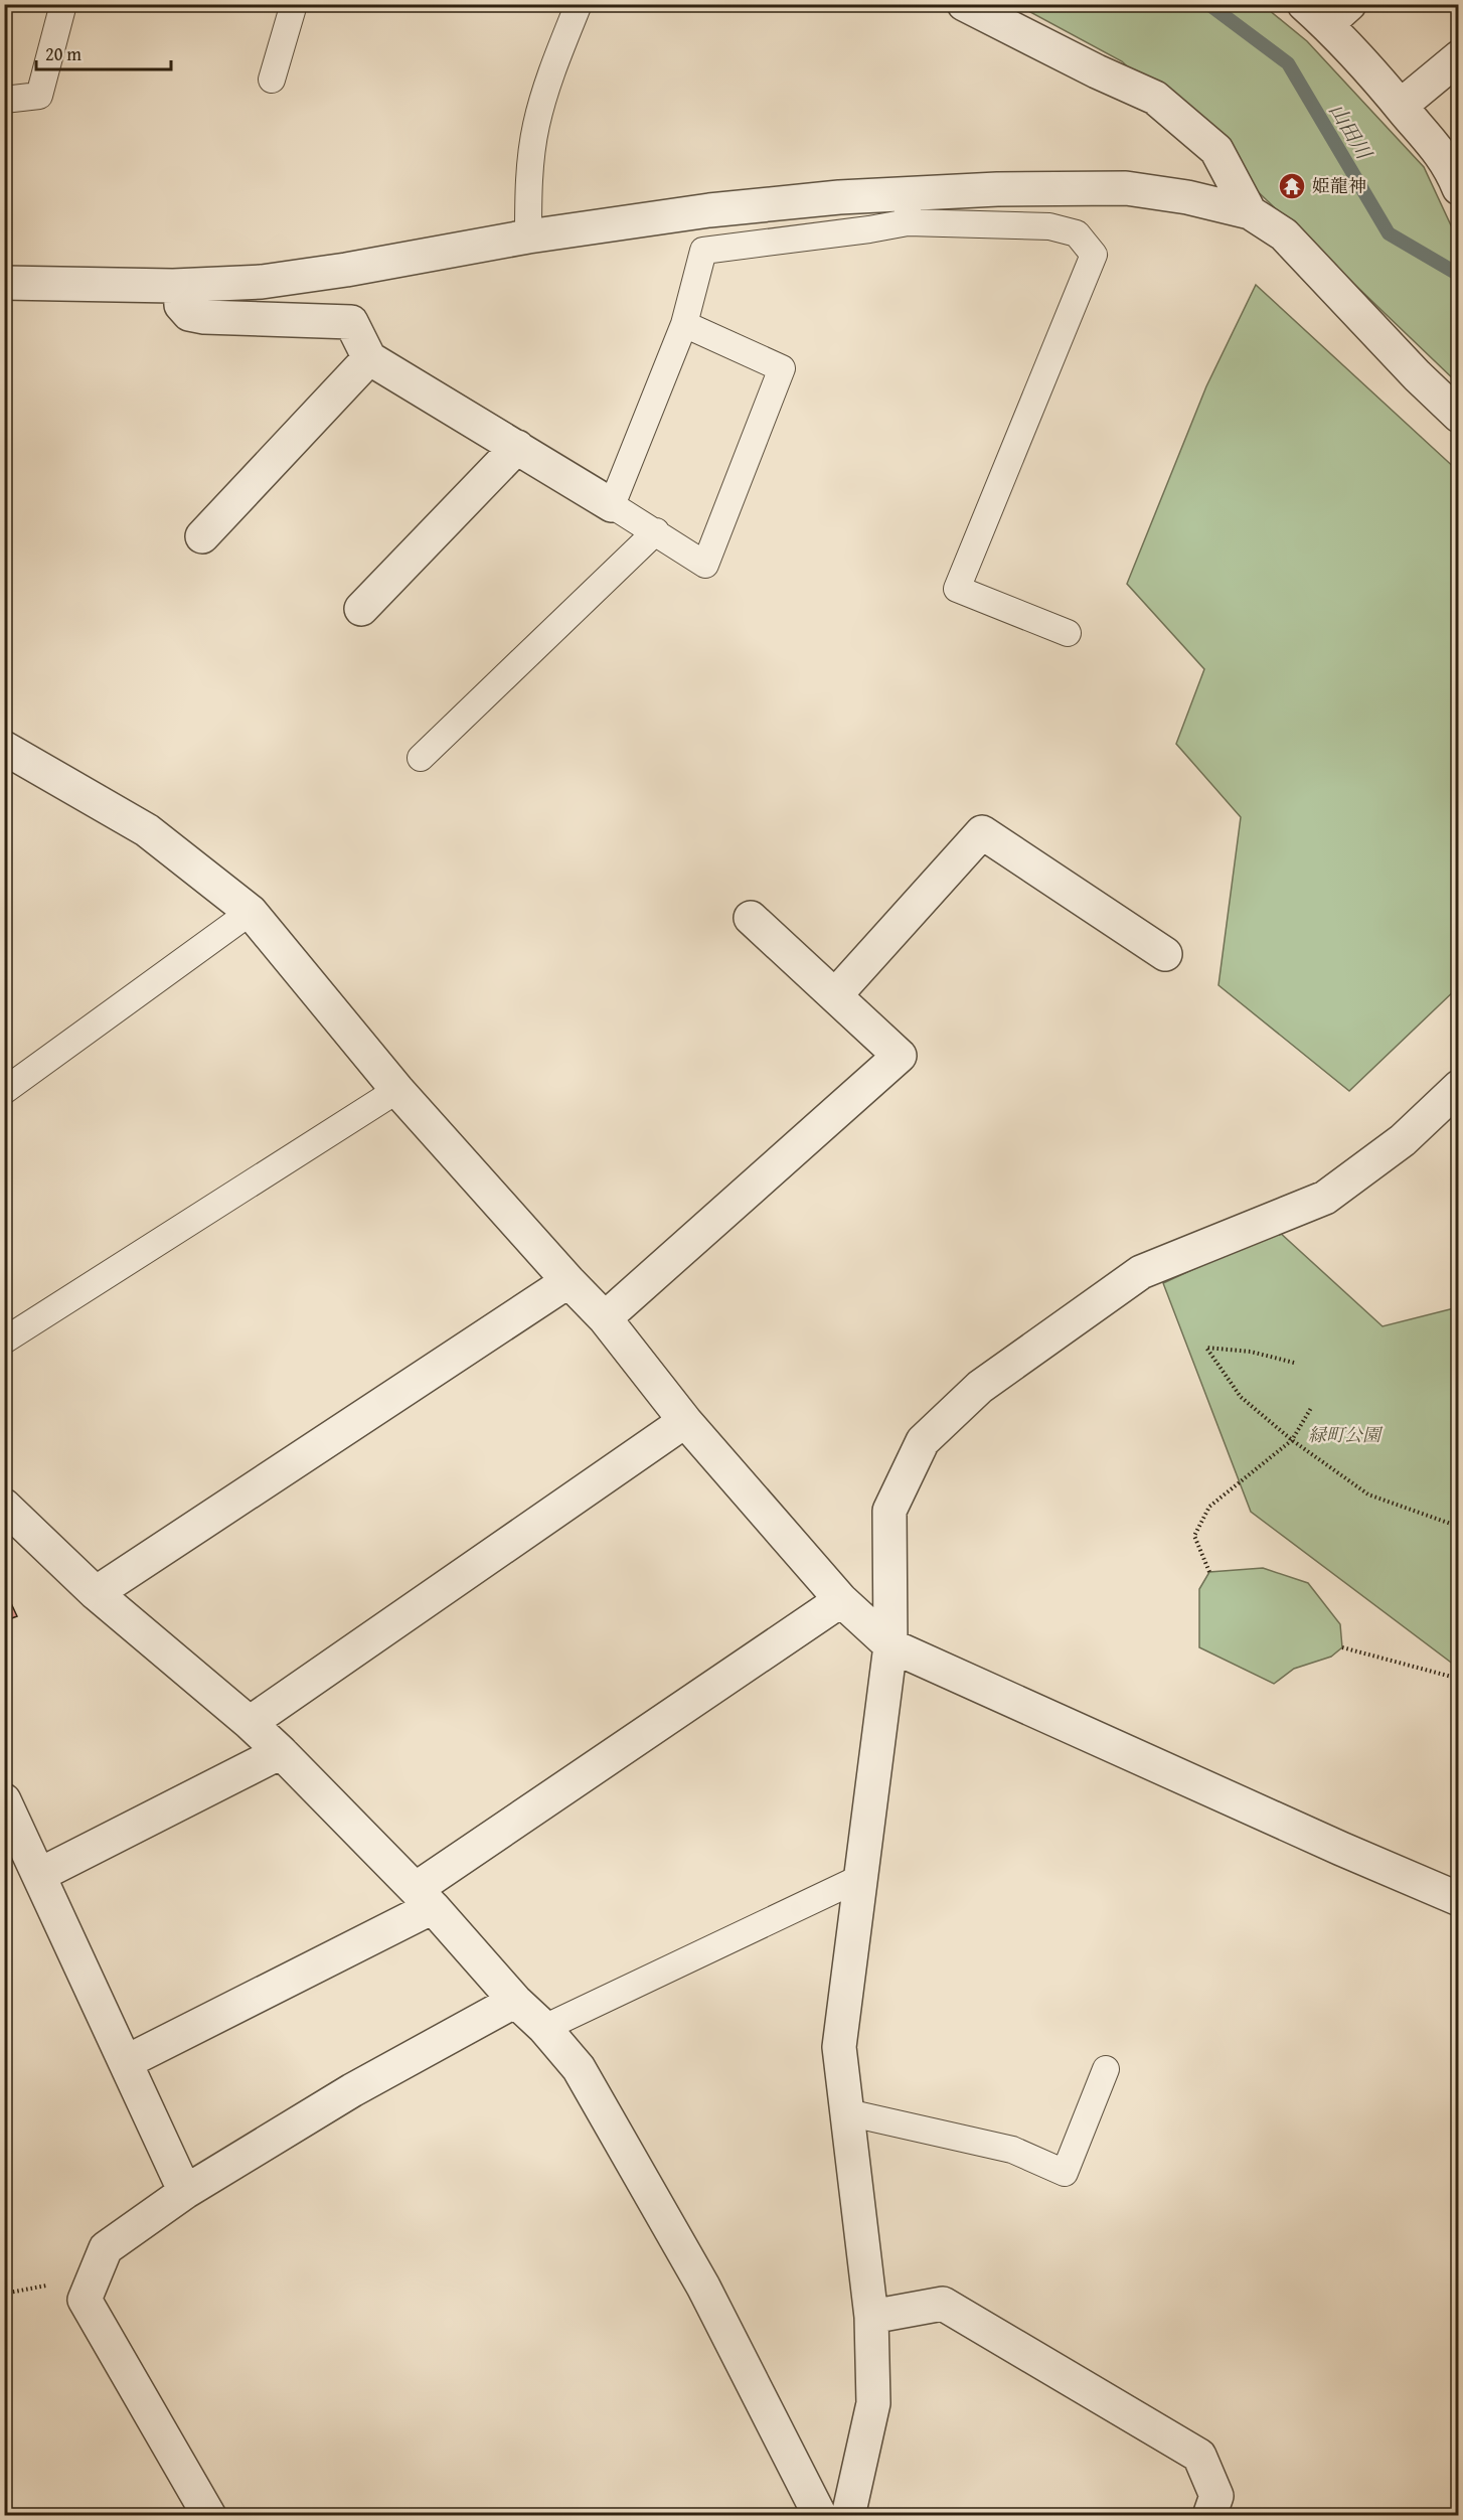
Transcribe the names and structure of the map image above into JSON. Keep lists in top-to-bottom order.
{
  "water": ["山田川"],
  "parks": ["緑町公園"],
  "places": {
    "temple": ["姫龍神"]
  },
  "scale_bar": "20 m"
}
